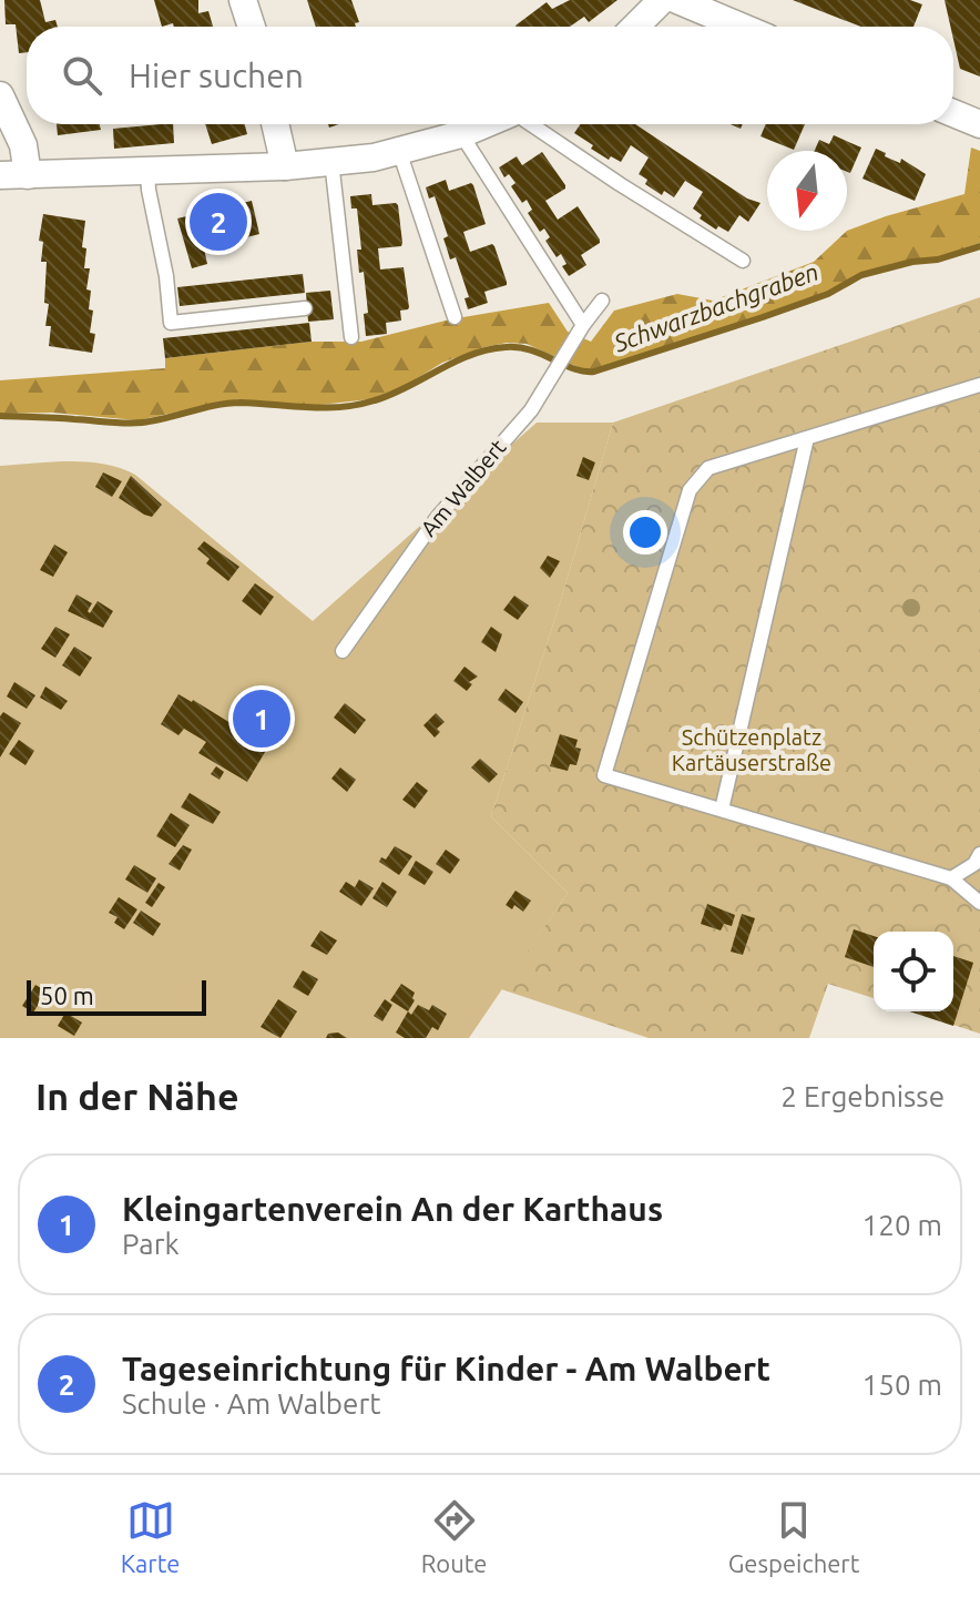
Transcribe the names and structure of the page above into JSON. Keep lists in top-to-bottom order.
{
  "streets": {
    "lane": ["Am Walbert"]
  },
  "water": ["Schwarzbachgraben"],
  "parks": ["Schützenplatz Kartäuserstraße"],
  "scale_bar": "50 m",
  "north": "bottom",
  "page": {
    "search": "Hier suchen",
    "pins": ["2", "1"],
    "scale": "50 m",
    "heading": ["In der Nähe", "2 Ergebnisse"],
    "list": [
      {
        "mark": "1",
        "name": "Kleingartenverein An der Karthaus",
        "note": "Park",
        "value": "120 m"
      },
      {
        "mark": "2",
        "name": "Tageseinrichtung für Kinder - Am Walbert",
        "note": "Schule · Am Walbert",
        "value": "150 m"
      }
    ],
    "nav": ["Karte", "Route", "Gespeichert"]
  }
}
